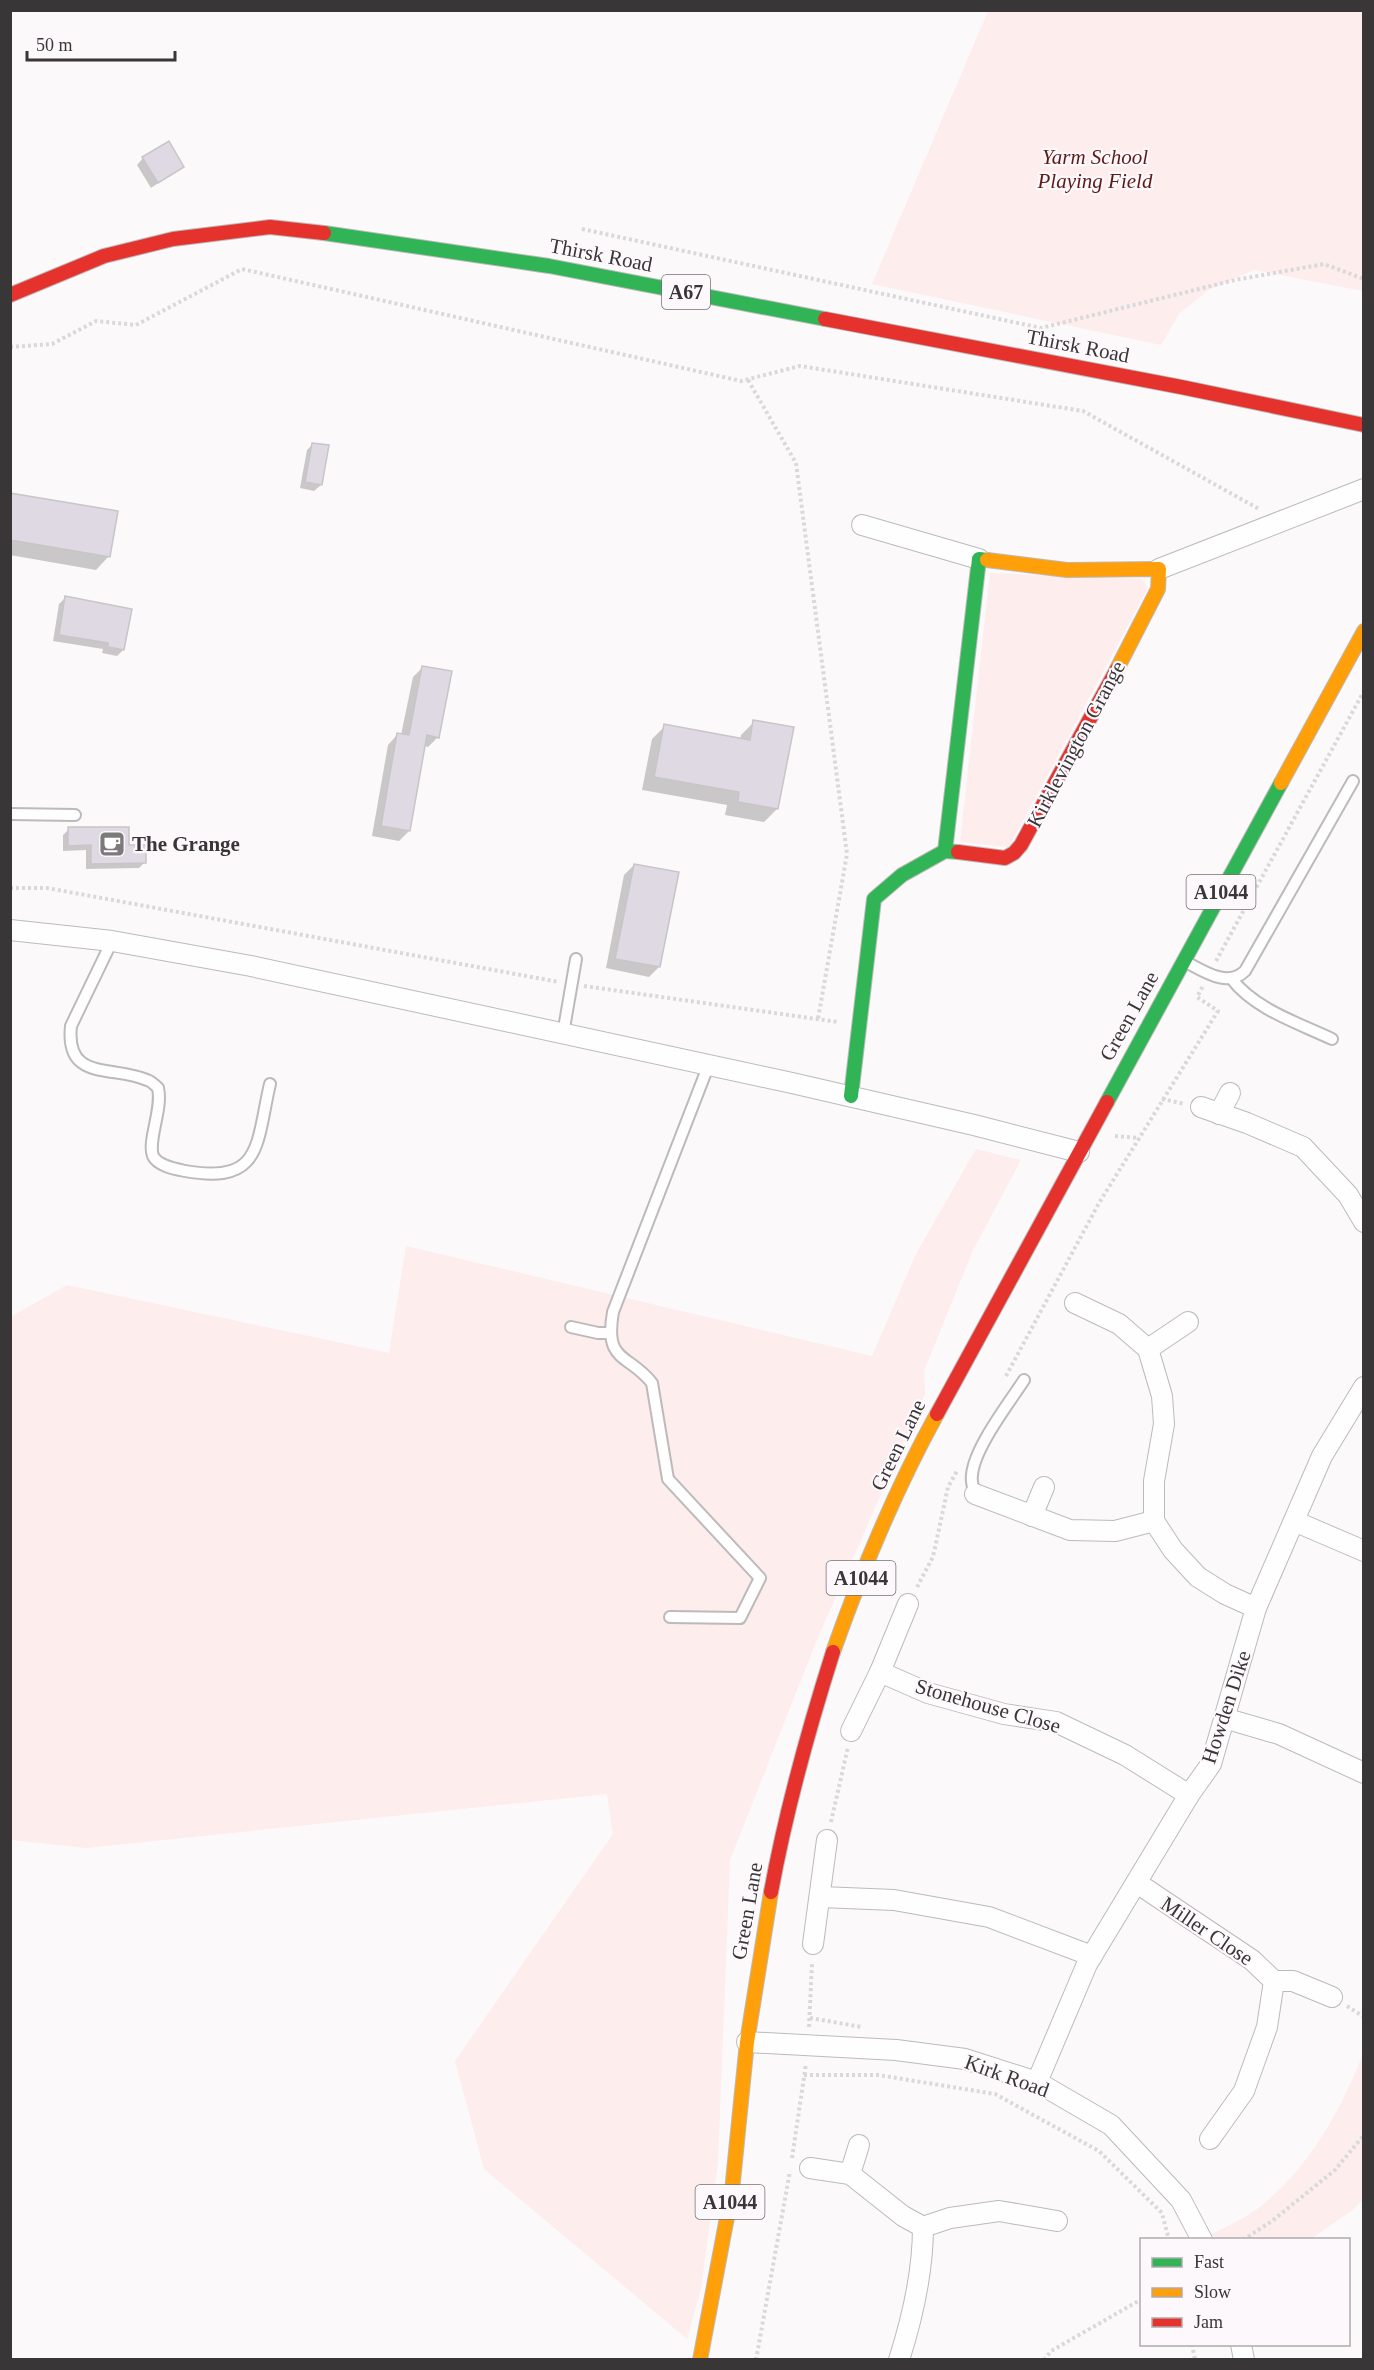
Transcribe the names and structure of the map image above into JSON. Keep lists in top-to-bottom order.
{
  "streets": {
    "main road": [
      "Thirsk Road",
      "A67",
      "Kirklevington Grange",
      "A1044",
      "Green Lane"
    ],
    "street": [
      "Stonehouse Close",
      "Howden Dike",
      "Miller Close",
      "Kirk Road"
    ]
  },
  "crossings": [
    ["Green Lane", "Kirk Road"],
    ["Stonehouse Close", "Howden Dike"],
    ["Howden Dike", "Miller Close"],
    ["Howden Dike", "Kirk Road"]
  ],
  "parks": ["Yarm School Playing Field"],
  "places": {
    "cafe": ["The Grange"]
  },
  "legend": ["Fast", "Slow", "Jam"],
  "scale_bar": "50 m"
}
